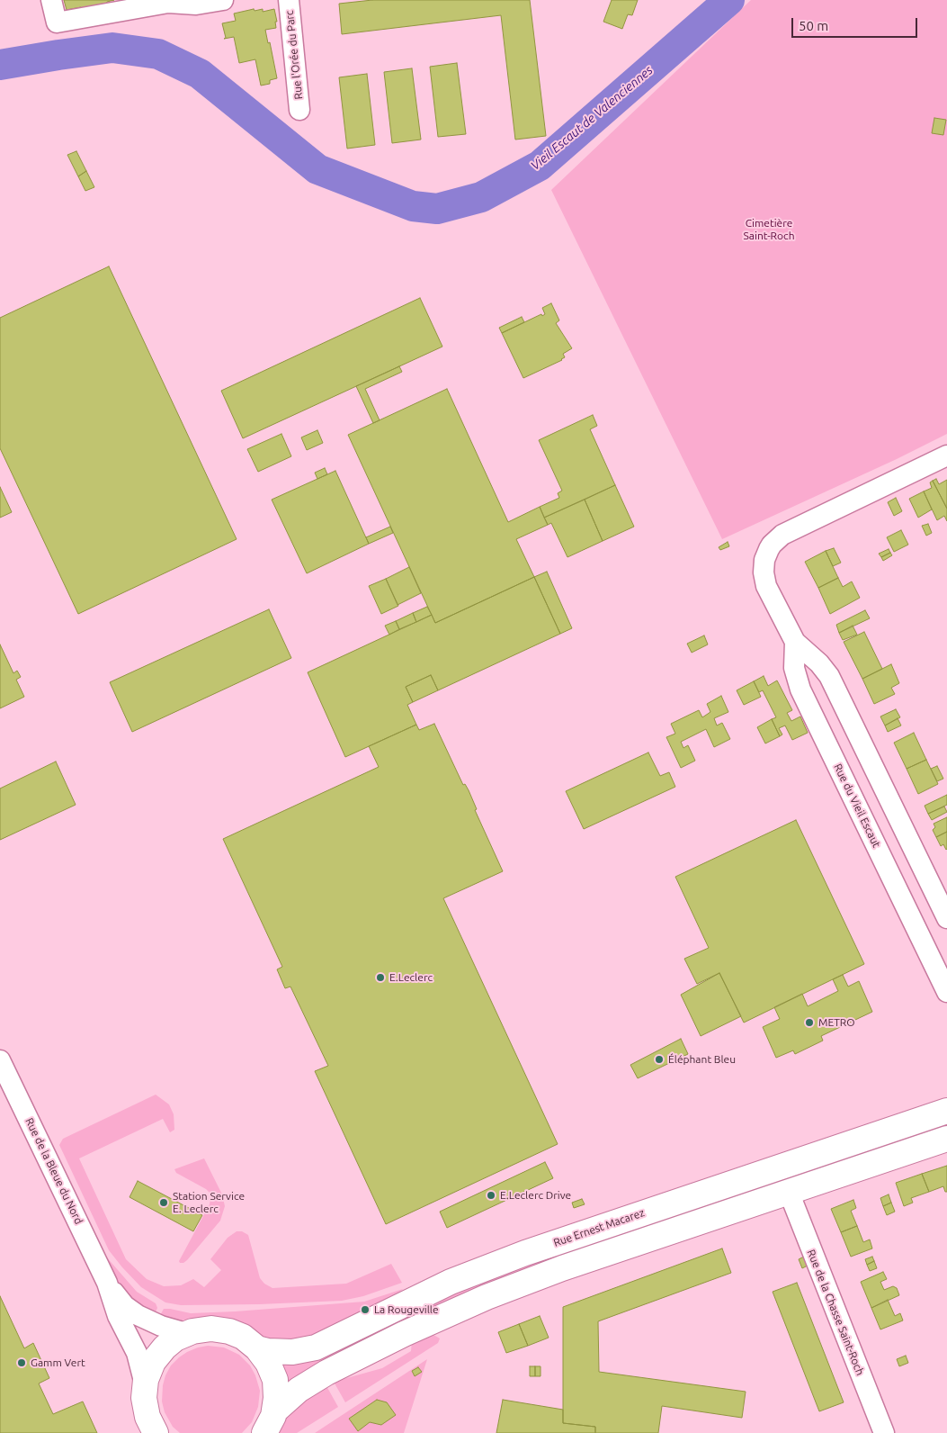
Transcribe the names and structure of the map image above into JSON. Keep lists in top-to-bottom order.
{
  "streets": {
    "main road": ["Rue Ernest Macarez"],
    "street": [
      "Rue l'Orée du Parc",
      "Rue du Vieil Escaut",
      "Rue de la Bleue du Nord",
      "Rue de la Chasse Saint-Roch"
    ]
  },
  "crossings": [
    ["Rue de la Bleue du Nord", "Rue Ernest Macarez"],
    ["Rue Ernest Macarez", "Rue de la Chasse Saint-Roch"]
  ],
  "water": ["Vieil Escaut de Valenciennes"],
  "parks": ["Cimetière Saint-Roch"],
  "places": [
    "E.Leclerc",
    "METRO",
    "Éléphant Bleu",
    "E.Leclerc Drive",
    "Station Service E. Leclerc",
    "La Rougeville",
    "Gamm Vert"
  ],
  "scale_bar": "50 m"
}
